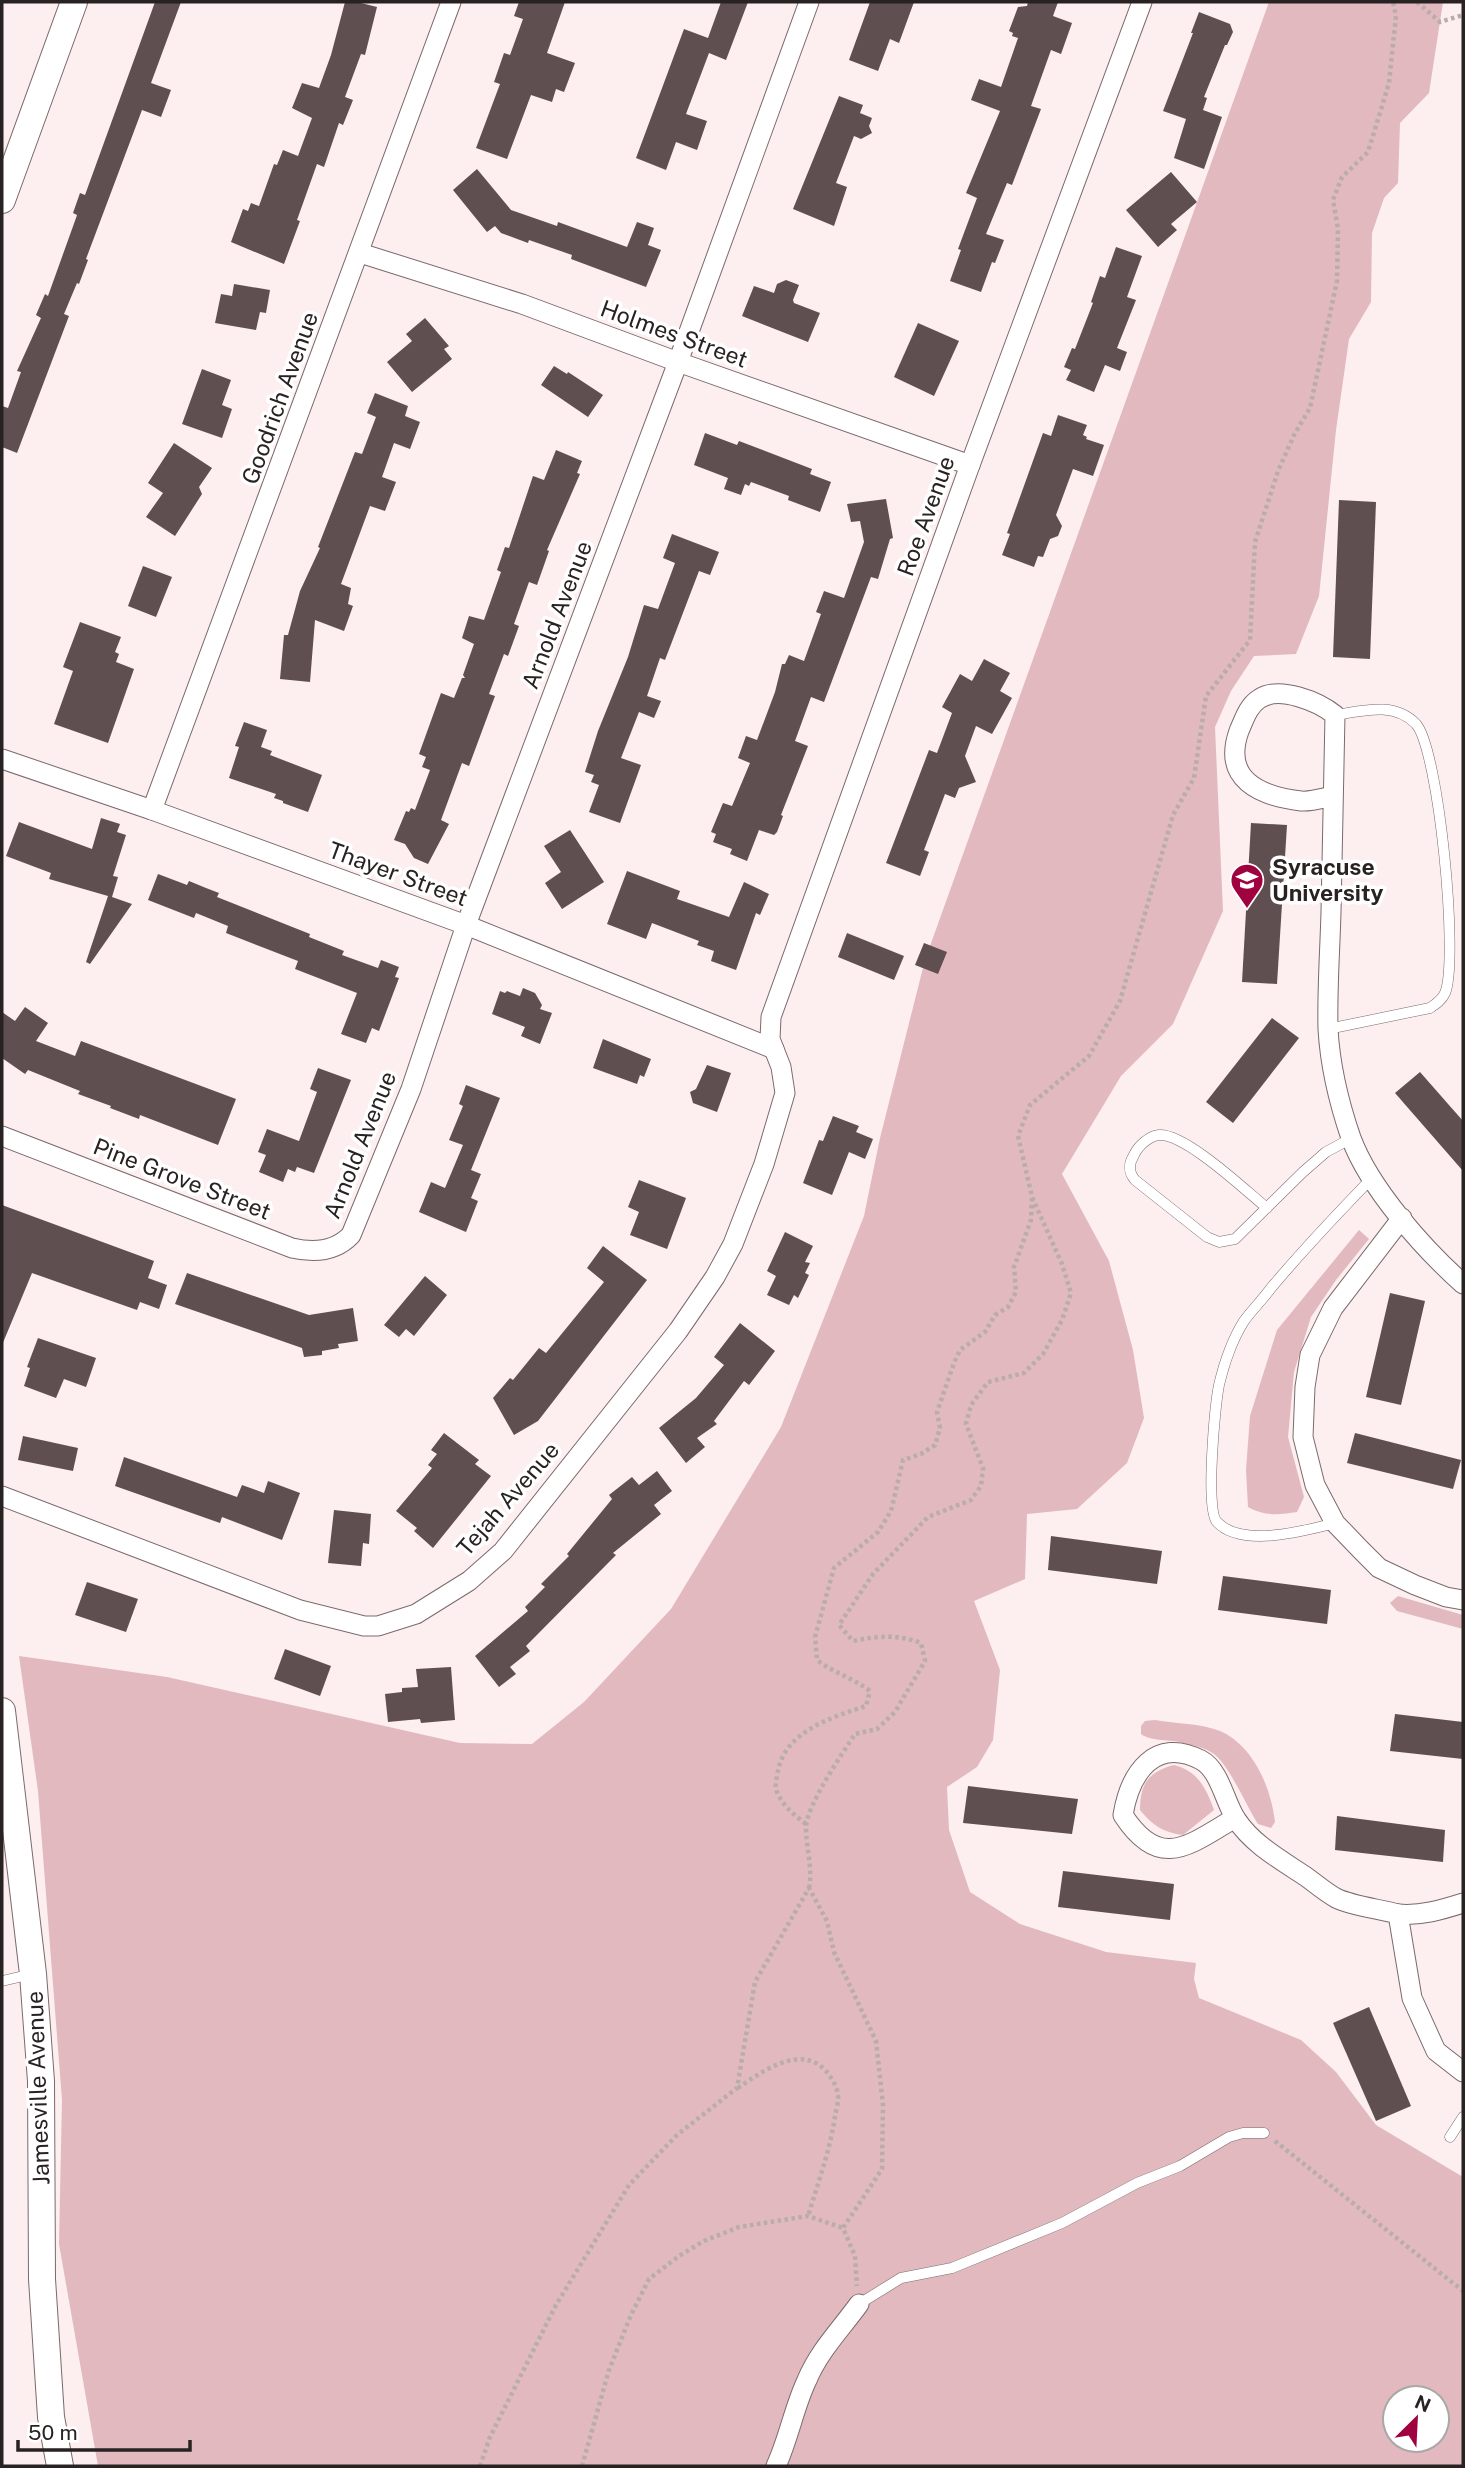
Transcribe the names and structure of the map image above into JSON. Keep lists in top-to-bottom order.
{
  "streets": {
    "street": [
      "Holmes Street",
      "Goodrich Avenue",
      "Roe Avenue",
      "Arnold Avenue",
      "Thayer Street",
      "Pine Grove Street",
      "Tejah Avenue",
      "Jamesville Avenue"
    ]
  },
  "crossings": [
    ["Holmes Street", "Goodrich Avenue"],
    ["Holmes Street", "Roe Avenue"],
    ["Holmes Street", "Arnold Avenue"],
    ["Goodrich Avenue", "Thayer Street"],
    ["Roe Avenue", "Thayer Street"],
    ["Roe Avenue", "Tejah Avenue"],
    ["Arnold Avenue", "Thayer Street"],
    ["Arnold Avenue", "Pine Grove Street"],
    ["Thayer Street", "Tejah Avenue"]
  ],
  "places": {
    "school or university": ["Syracuse University"]
  },
  "scale_bar": "50 m",
  "north": "top right"
}
